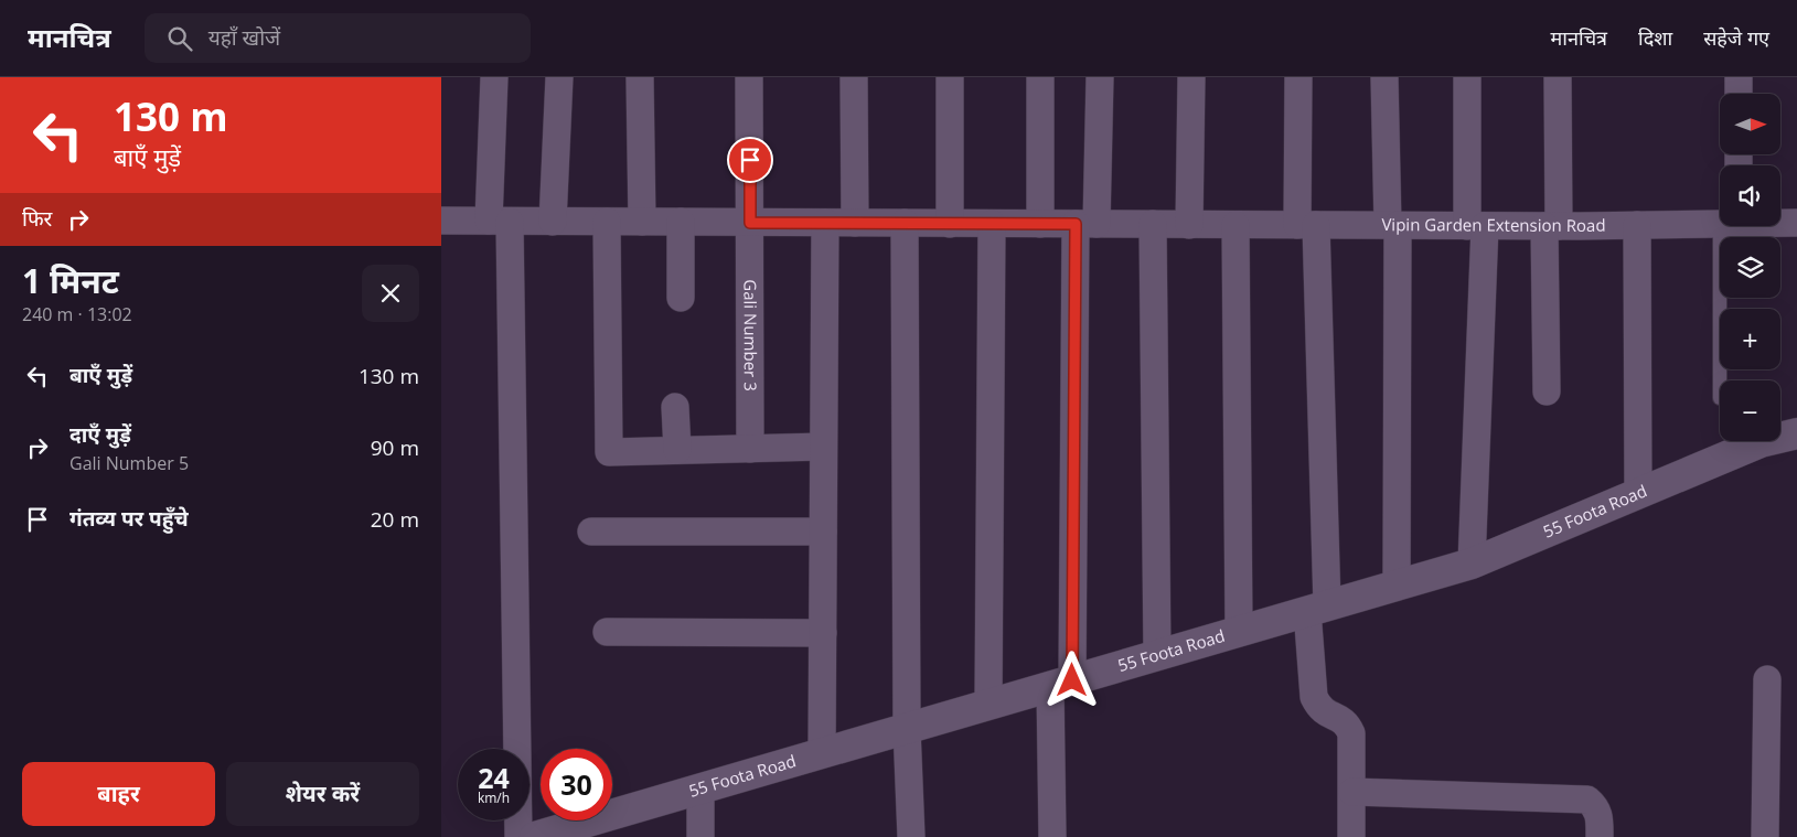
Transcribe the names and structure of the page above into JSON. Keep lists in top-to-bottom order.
{
  "streets": {
    "street": ["Vipin Garden Extension Road", "Gali Number 3", "55 Foota Road"]
  },
  "crossings": [
    ["Vipin Garden Extension Road", "Gali Number 3"]
  ],
  "north": "right",
  "page": {
    "header": "मानचित्र",
    "search": "यहाँ खोजें",
    "nav": ["मानचित्र", "दिशा", "सहेजे गए"],
    "turn": ["130 m", "बाएँ मुड़ें"],
    "map_buttons": ["+", "−"],
    "then": "फिर",
    "heading": ["1 मिनट", "240 m · 13:02"],
    "list": [
      {
        "name": "बाएँ मुड़ें",
        "value": "130 m"
      },
      {
        "name": "दाएँ मुड़ें",
        "note": "Gali Number 5",
        "value": "90 m"
      },
      {
        "name": "गंतव्य पर पहुँचे",
        "value": "20 m"
      }
    ],
    "speed": "24 km/h",
    "limit": "30",
    "buttons": ["बाहर", "शेयर करें"]
  }
}
